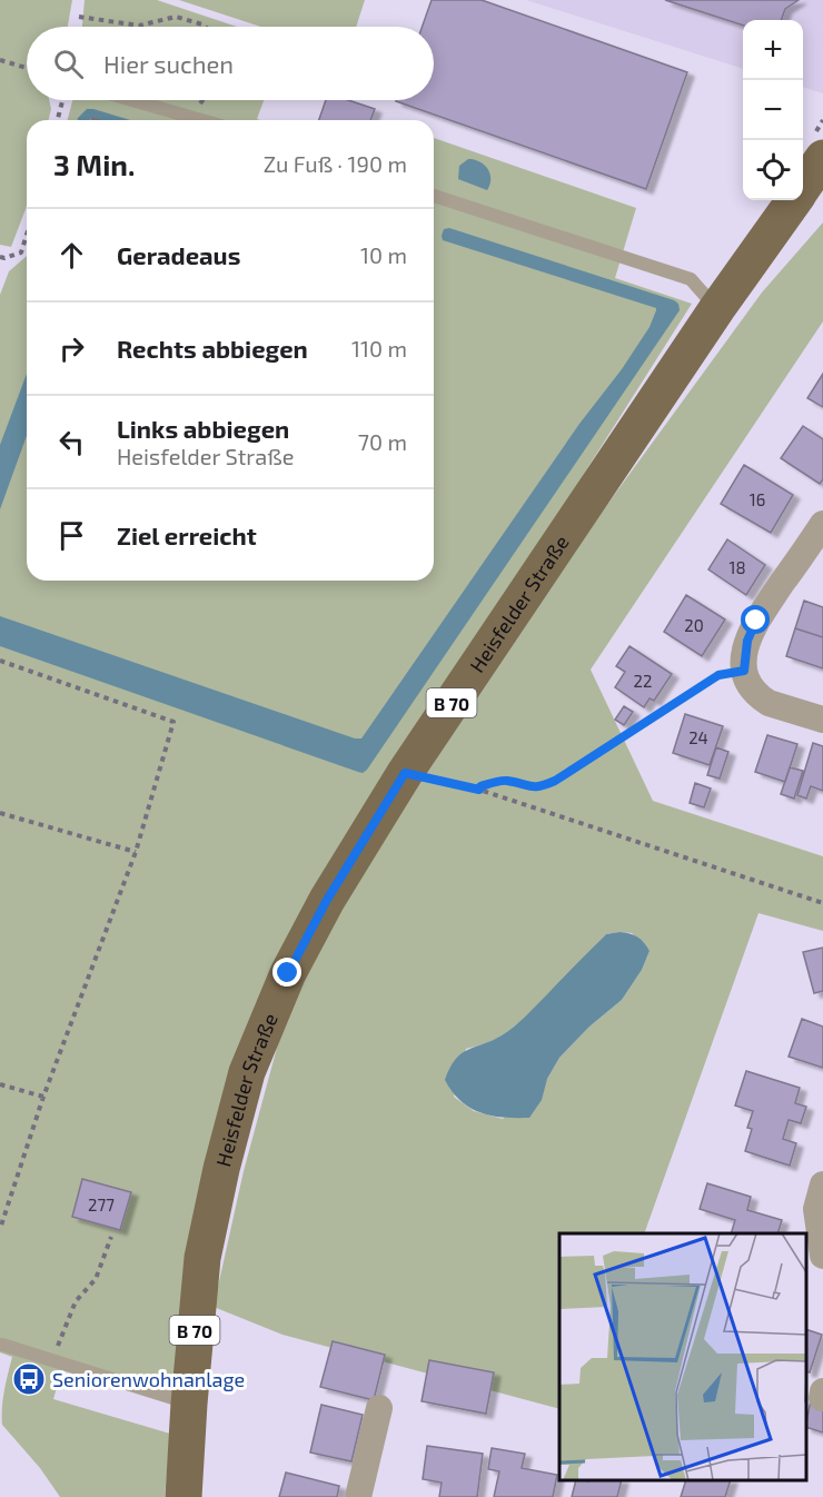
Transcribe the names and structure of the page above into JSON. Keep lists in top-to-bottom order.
{
  "streets": {
    "main road": ["Heisfelder Straße", "B 70"]
  },
  "places": {
    "bus stop": ["Seniorenwohnanlage"]
  },
  "house_numbers": [
    "16",
    "18",
    "20",
    "22",
    "24",
    "277"
  ],
  "page": {
    "map_buttons": ["+", "−"],
    "search": "Hier suchen",
    "heading": ["3 Min.", "Zu Fuß · 190 m"],
    "list": [
      ["Geradeaus", "10 m"],
      ["Rechts abbiegen", "110 m"],
      ["Links abbiegen", "Heisfelder Straße", "70 m"],
      "Ziel erreicht"
    ]
  }
}
